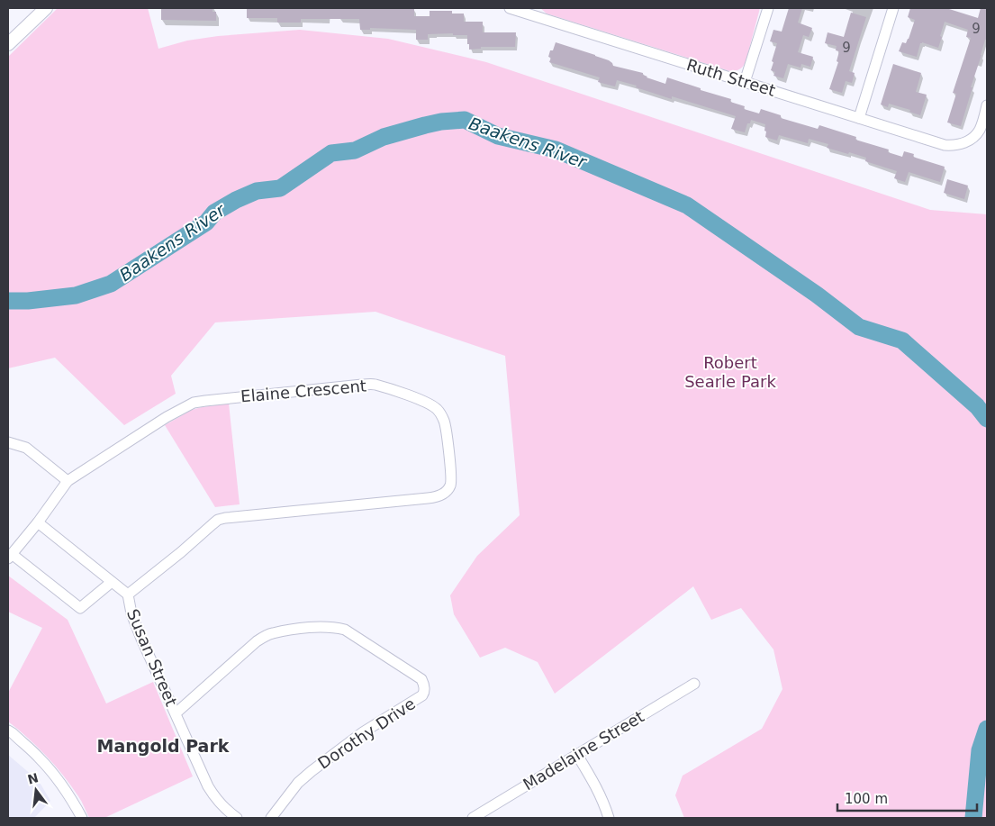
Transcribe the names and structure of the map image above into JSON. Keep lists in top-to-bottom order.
{
  "streets": {
    "street": [
      "Ruth Street",
      "Elaine Crescent",
      "Susan Street",
      "Dorothy Drive",
      "Madelaine Street"
    ]
  },
  "crossings": [
    ["Elaine Crescent", "Susan Street"],
    ["Susan Street", "Dorothy Drive"]
  ],
  "districts": ["Mangold Park"],
  "water": ["Baakens River"],
  "parks": ["Robert Searle Park"],
  "house_numbers": ["9", "9"],
  "scale_bar": "100 m",
  "north": "top"
}
